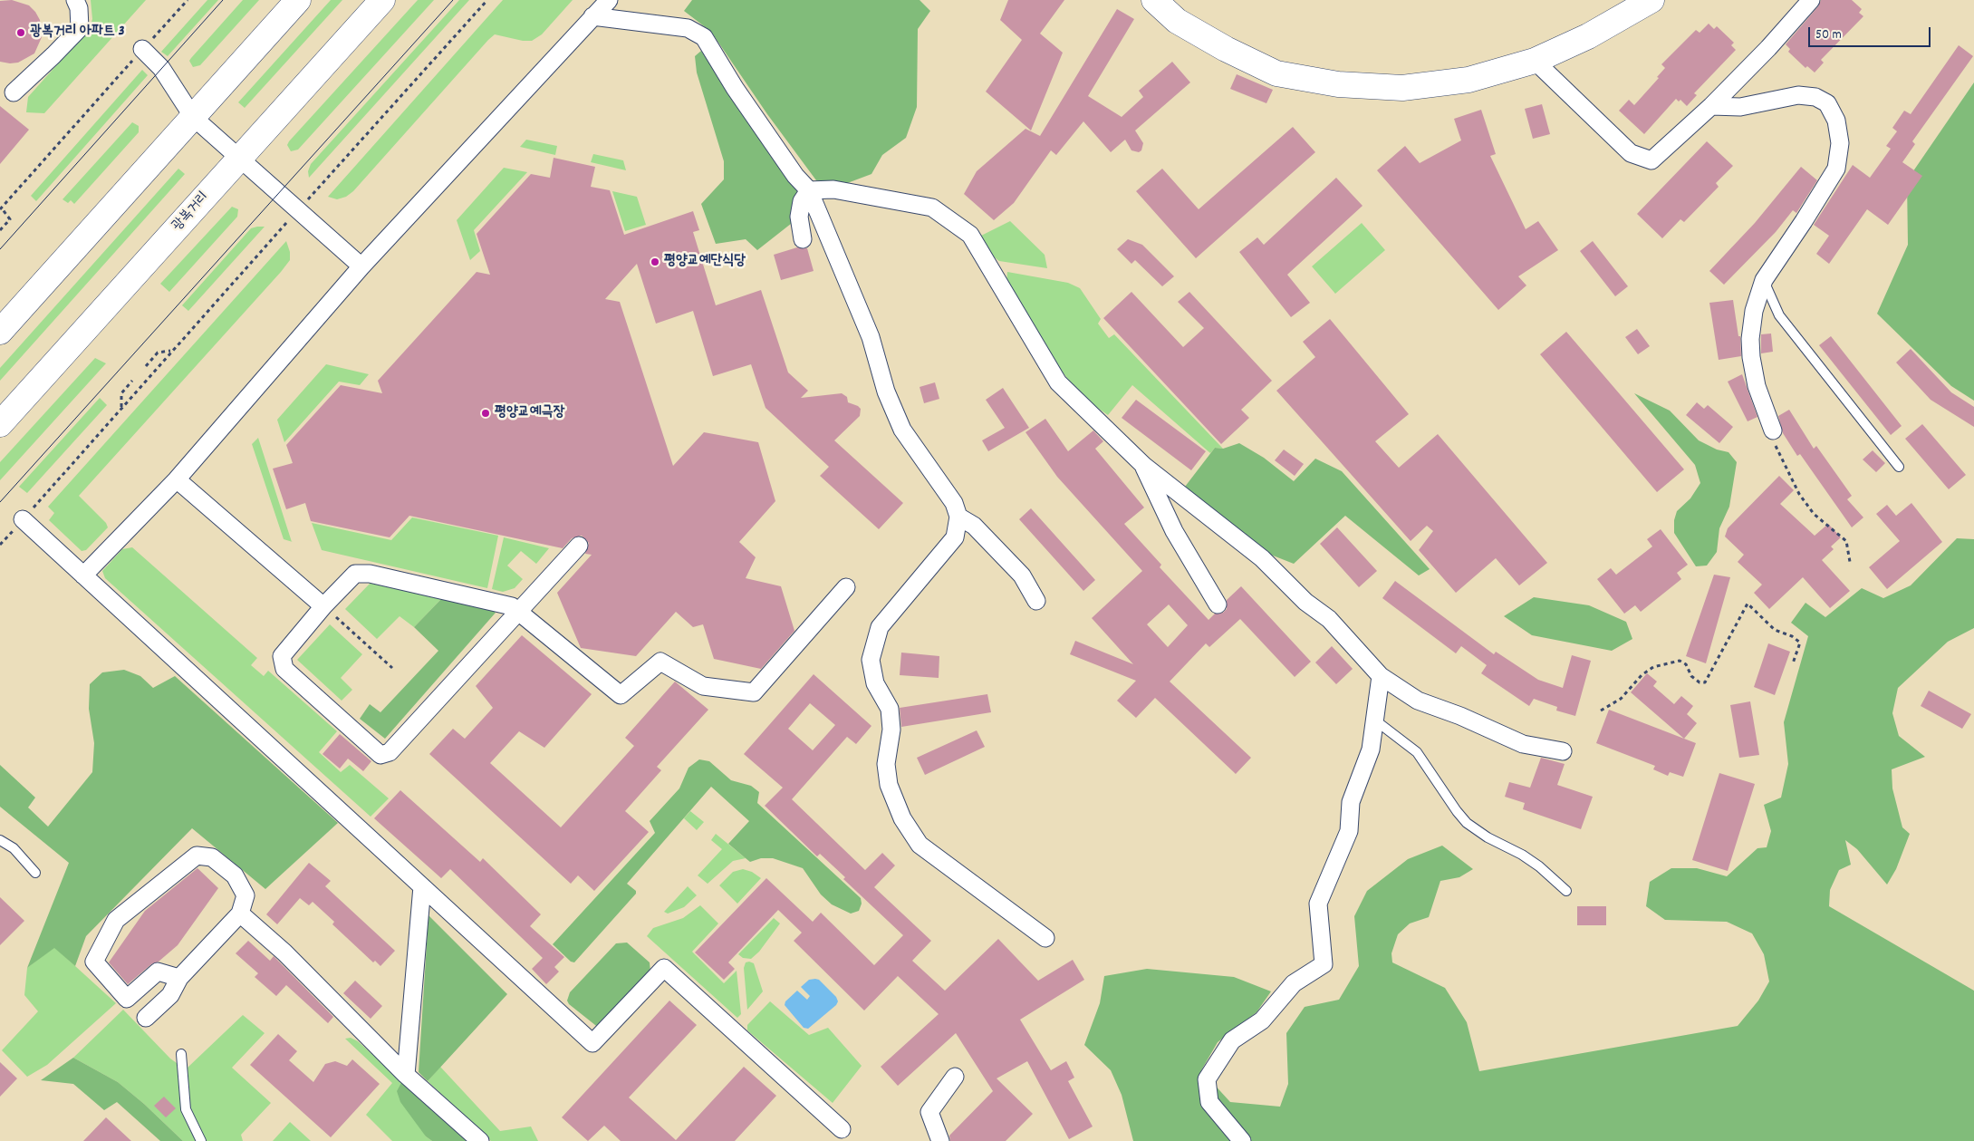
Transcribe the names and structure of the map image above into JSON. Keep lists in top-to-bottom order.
{
  "streets": {
    "main road": ["광복거리"]
  },
  "places": ["광복거리 아파트 3", "평양교예단식당", "평양교예극장"],
  "scale_bar": "50 m"
}
